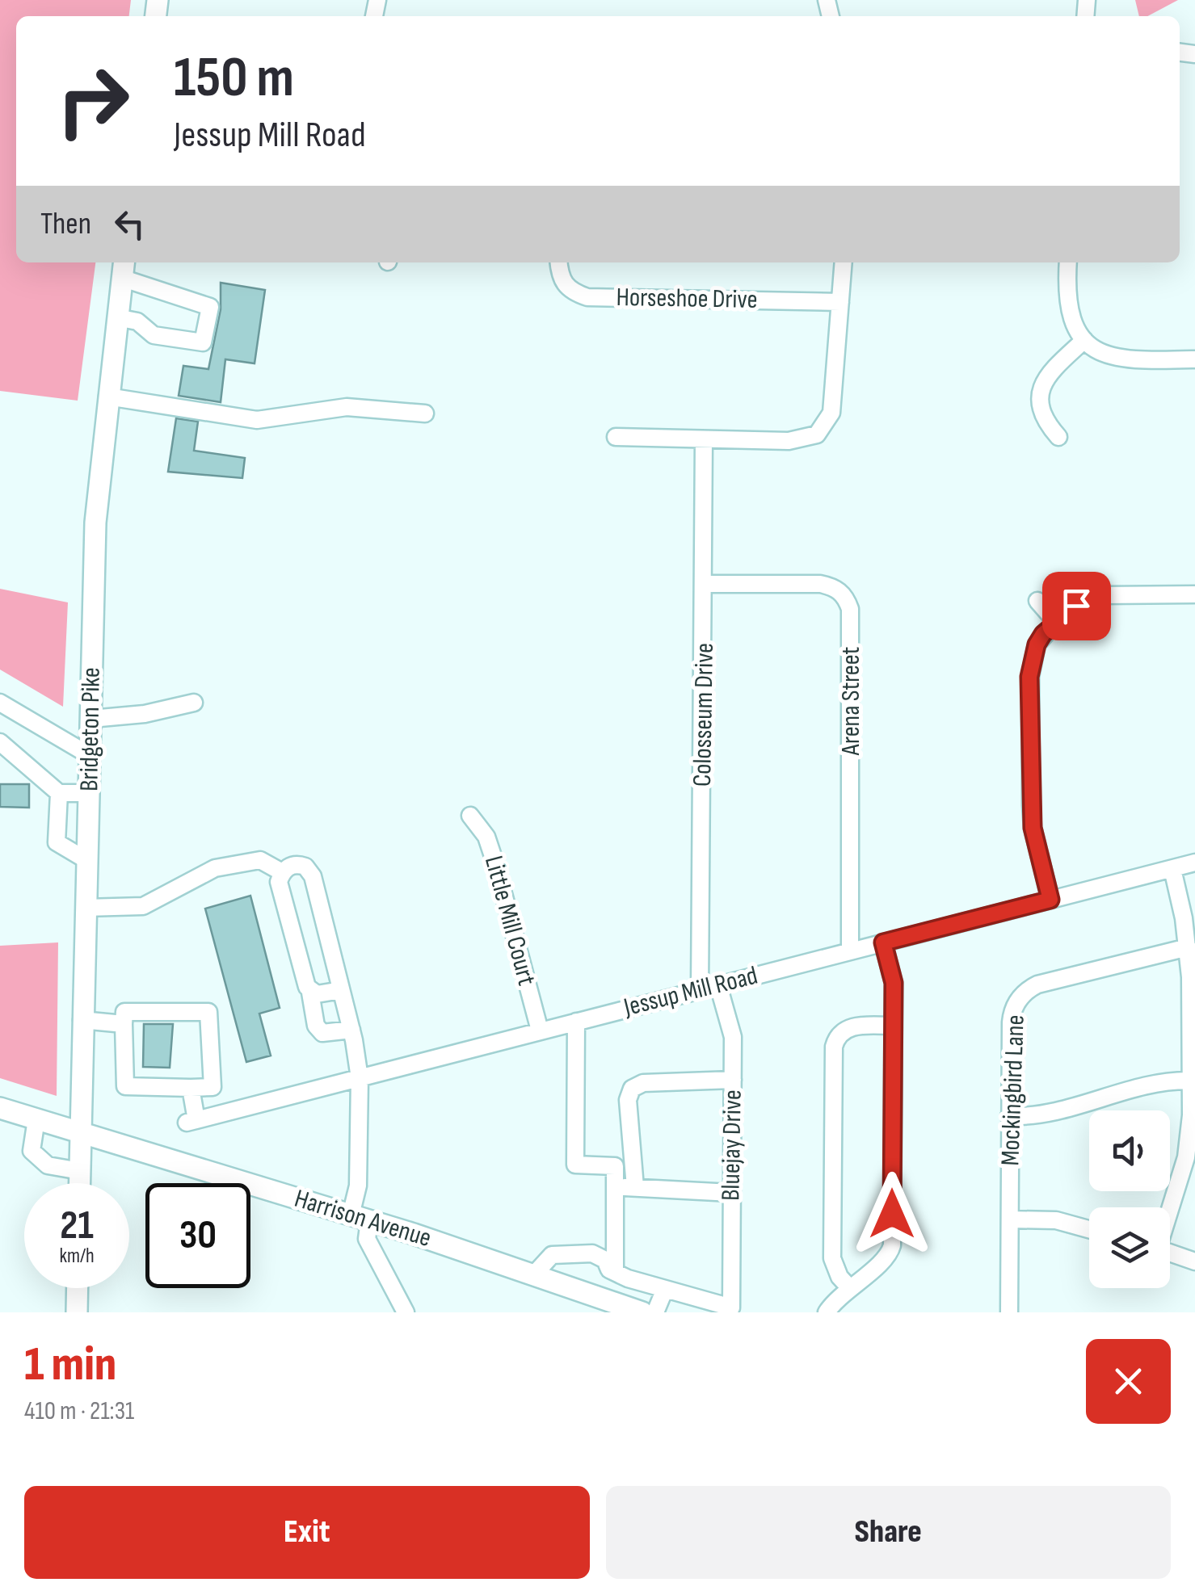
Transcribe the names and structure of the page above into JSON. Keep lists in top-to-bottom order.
{
  "streets": {
    "main road": ["Bridgeton Pike", "Harrison Avenue"],
    "street": [
      "Horseshoe Drive",
      "Arena Street",
      "Colosseum Drive",
      "Little Mill Court",
      "Jessup Mill Road",
      "Mockingbird Lane",
      "Bluejay Drive"
    ]
  },
  "crossings": [
    ["Arena Street", "Colosseum Drive"],
    ["Arena Street", "Jessup Mill Road"],
    ["Colosseum Drive", "Jessup Mill Road"],
    ["Bridgeton Pike", "Harrison Avenue"],
    ["Little Mill Court", "Jessup Mill Road"],
    ["Jessup Mill Road", "Bluejay Drive"]
  ],
  "page": {
    "turn": ["150 m", "Jessup Mill Road"],
    "then": "Then",
    "speed": "21 km/h",
    "limit": "30",
    "heading": ["1 min", "410 m · 21:31"],
    "buttons": ["Exit", "Share"]
  }
}
